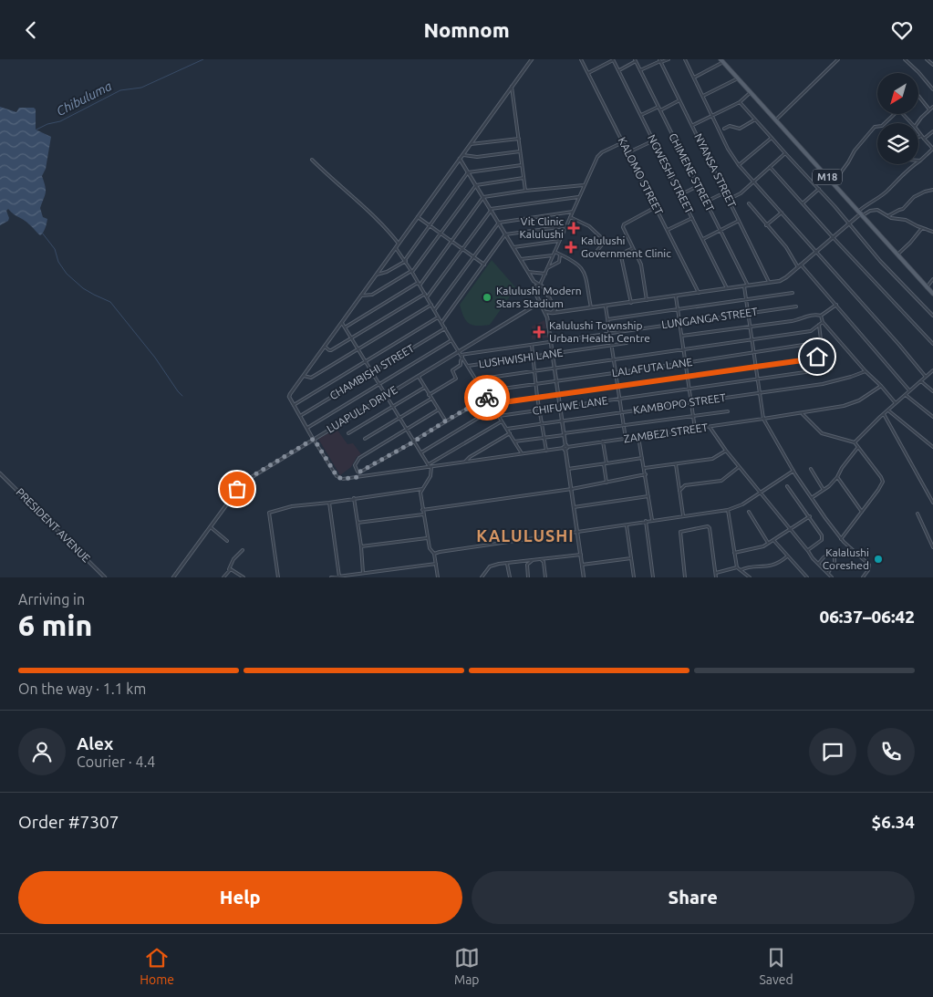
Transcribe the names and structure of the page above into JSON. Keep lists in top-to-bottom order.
{
  "streets": {
    "main road": ["M18"],
    "street": [
      "NYANSA STREET",
      "CHIMENE STREET",
      "NGWESHI STREET",
      "KALOMO STREET",
      "LUNGANGA STREET",
      "LUSHWISHI LANE",
      "LALAFUTA LANE",
      "CHAMBISHI STREET",
      "KAMBOPO STREET",
      "CHIFUWE LANE",
      "LUAPULA DRIVE",
      "ZAMBEZI STREET",
      "PRESIDENT AVENUE"
    ]
  },
  "crossings": [
    ["LUAPULA DRIVE", "ZAMBEZI STREET"]
  ],
  "districts": ["KALULUSHI"],
  "water": ["Chibuluma"],
  "places": {
    "health": ["Vit Clinic Kalulushi", "Kalulushi Government Clinic", "Kalulushi Township Urban Health Centre"],
    "other": ["Kalulushi Modern Stars Stadium", "Kalalushi Coreshed"]
  },
  "north": "bottom left",
  "page": {
    "header": "Nomnom",
    "heading": ["6 min", "Arriving in", "06:37–06:42"],
    "panel": [
      "Alex",
      "Courier · 4.4",
      "Order #7307",
      "$6.34"
    ],
    "bar": "On the way · 1.1 km",
    "buttons": ["Help", "Share"],
    "tabs": ["Home", "Map", "Saved"]
  }
}
